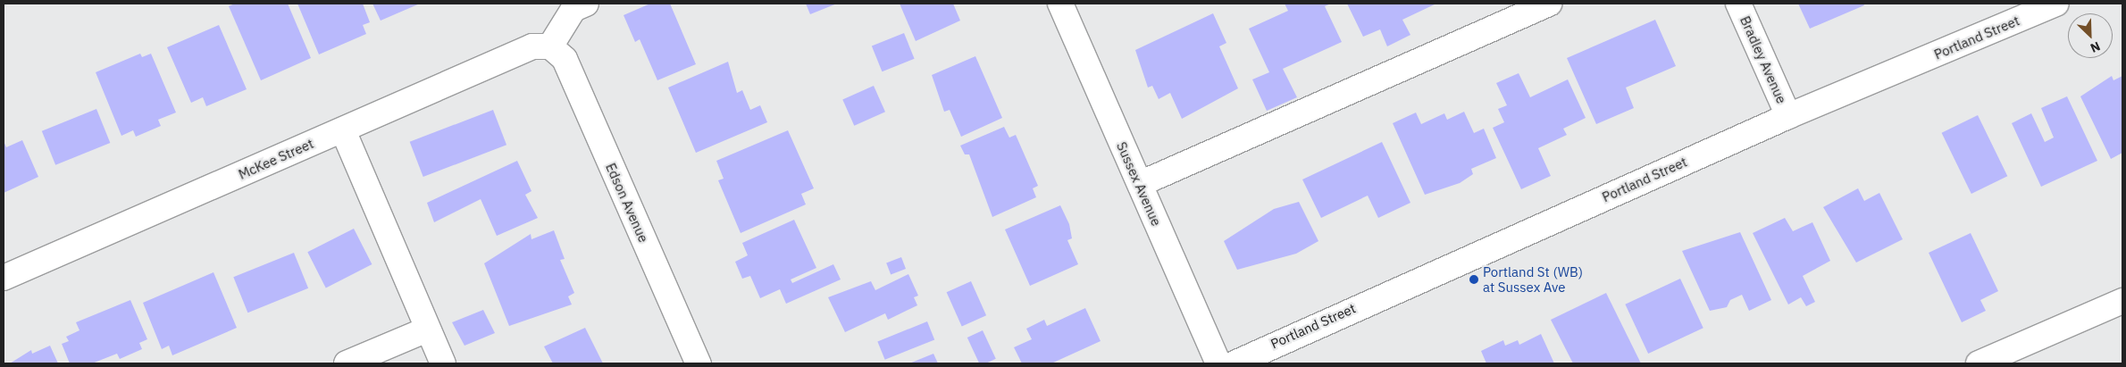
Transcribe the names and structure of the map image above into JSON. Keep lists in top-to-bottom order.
{
  "streets": {
    "street": [
      "Portland Street",
      "Bradley Avenue",
      "McKee Street",
      "Sussex Avenue",
      "Edson Avenue"
    ]
  },
  "crossings": [
    ["Portland Street", "Bradley Avenue"],
    ["McKee Street", "Edson Avenue"]
  ],
  "places": ["Portland St (WB) at Sussex Ave"],
  "north": "bottom right"
}
